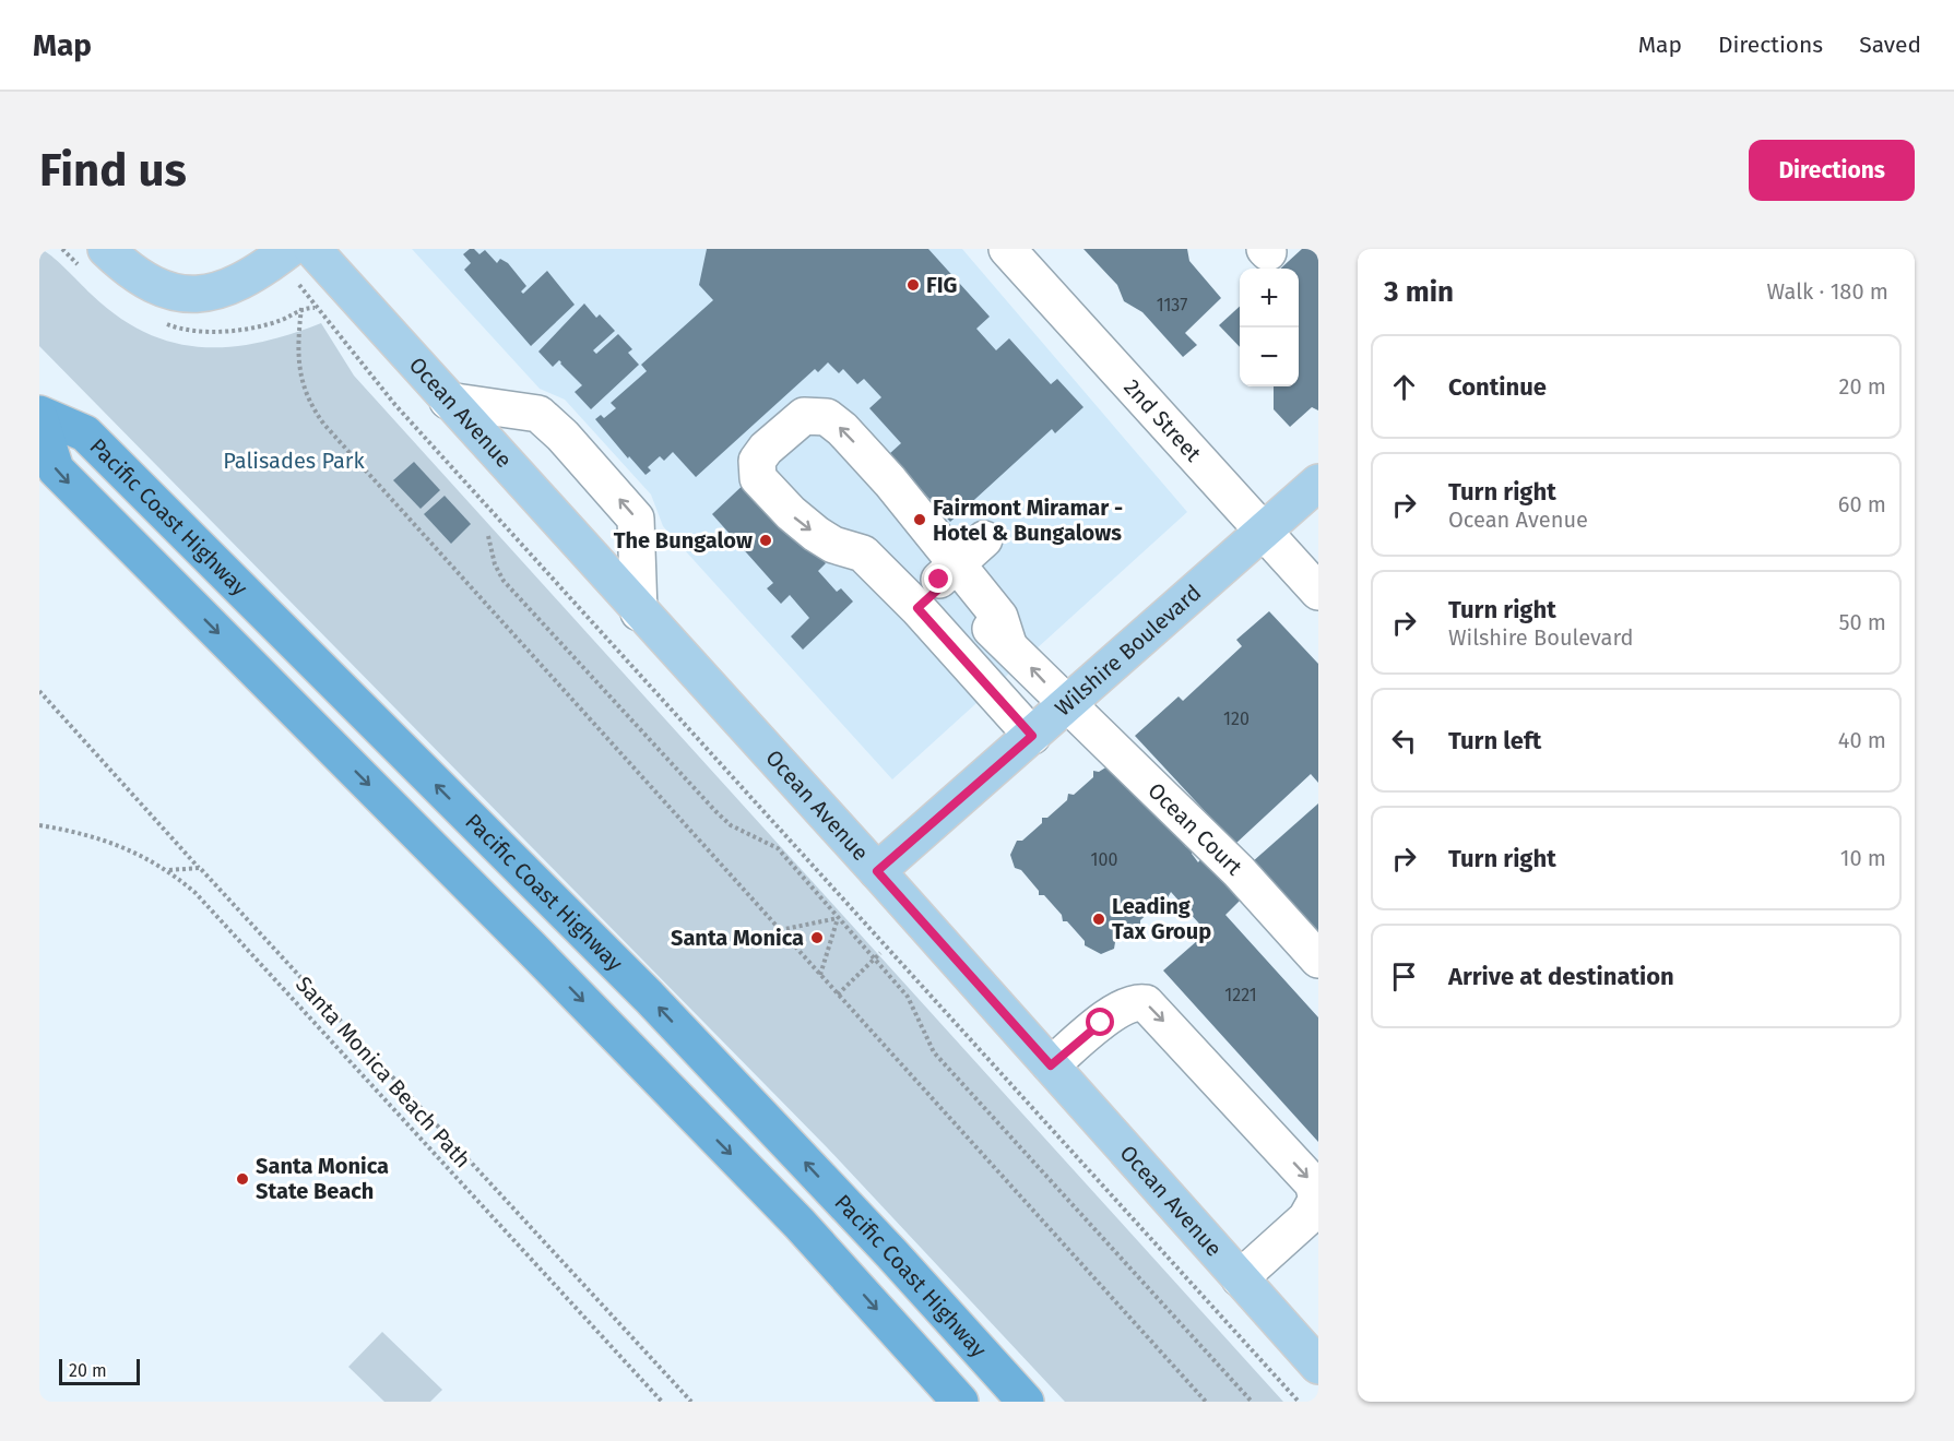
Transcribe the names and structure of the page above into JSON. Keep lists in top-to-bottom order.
{
  "streets": {
    "highway": ["Pacific Coast Highway"],
    "main road": ["Ocean Avenue", "Wilshire Boulevard"],
    "street": ["2nd Street", "Ocean Court"],
    "path": ["Santa Monica Beach Path"]
  },
  "crossings": [
    ["Ocean Avenue", "Wilshire Boulevard"],
    ["2nd Street", "Wilshire Boulevard"],
    ["Wilshire Boulevard", "Ocean Court"]
  ],
  "parks": ["Palisades Park"],
  "places": [
    "FIG",
    "Fairmont Miramar - Hotel & Bungalows",
    "The Bungalow",
    "Leading Tax Group",
    "Santa Monica",
    "Santa Monica State Beach"
  ],
  "house_numbers": [
    "1137",
    "120",
    "100",
    "1221"
  ],
  "scale_bar": "20 m",
  "page": {
    "header": "Map",
    "nav": ["Map", "Directions", "Saved"],
    "buttons": "Directions",
    "title": "Find us",
    "heading": ["3 min", "Walk · 180 m"],
    "map_buttons": ["+", "−"],
    "list": [
      ["Continue", "20 m"],
      ["Turn right", "Ocean Avenue", "60 m"],
      ["Turn right", "Wilshire Boulevard", "50 m"],
      ["Turn left", "40 m"],
      ["Turn right", "10 m"],
      "Arrive at destination"
    ],
    "scale": "20 m"
  }
}
